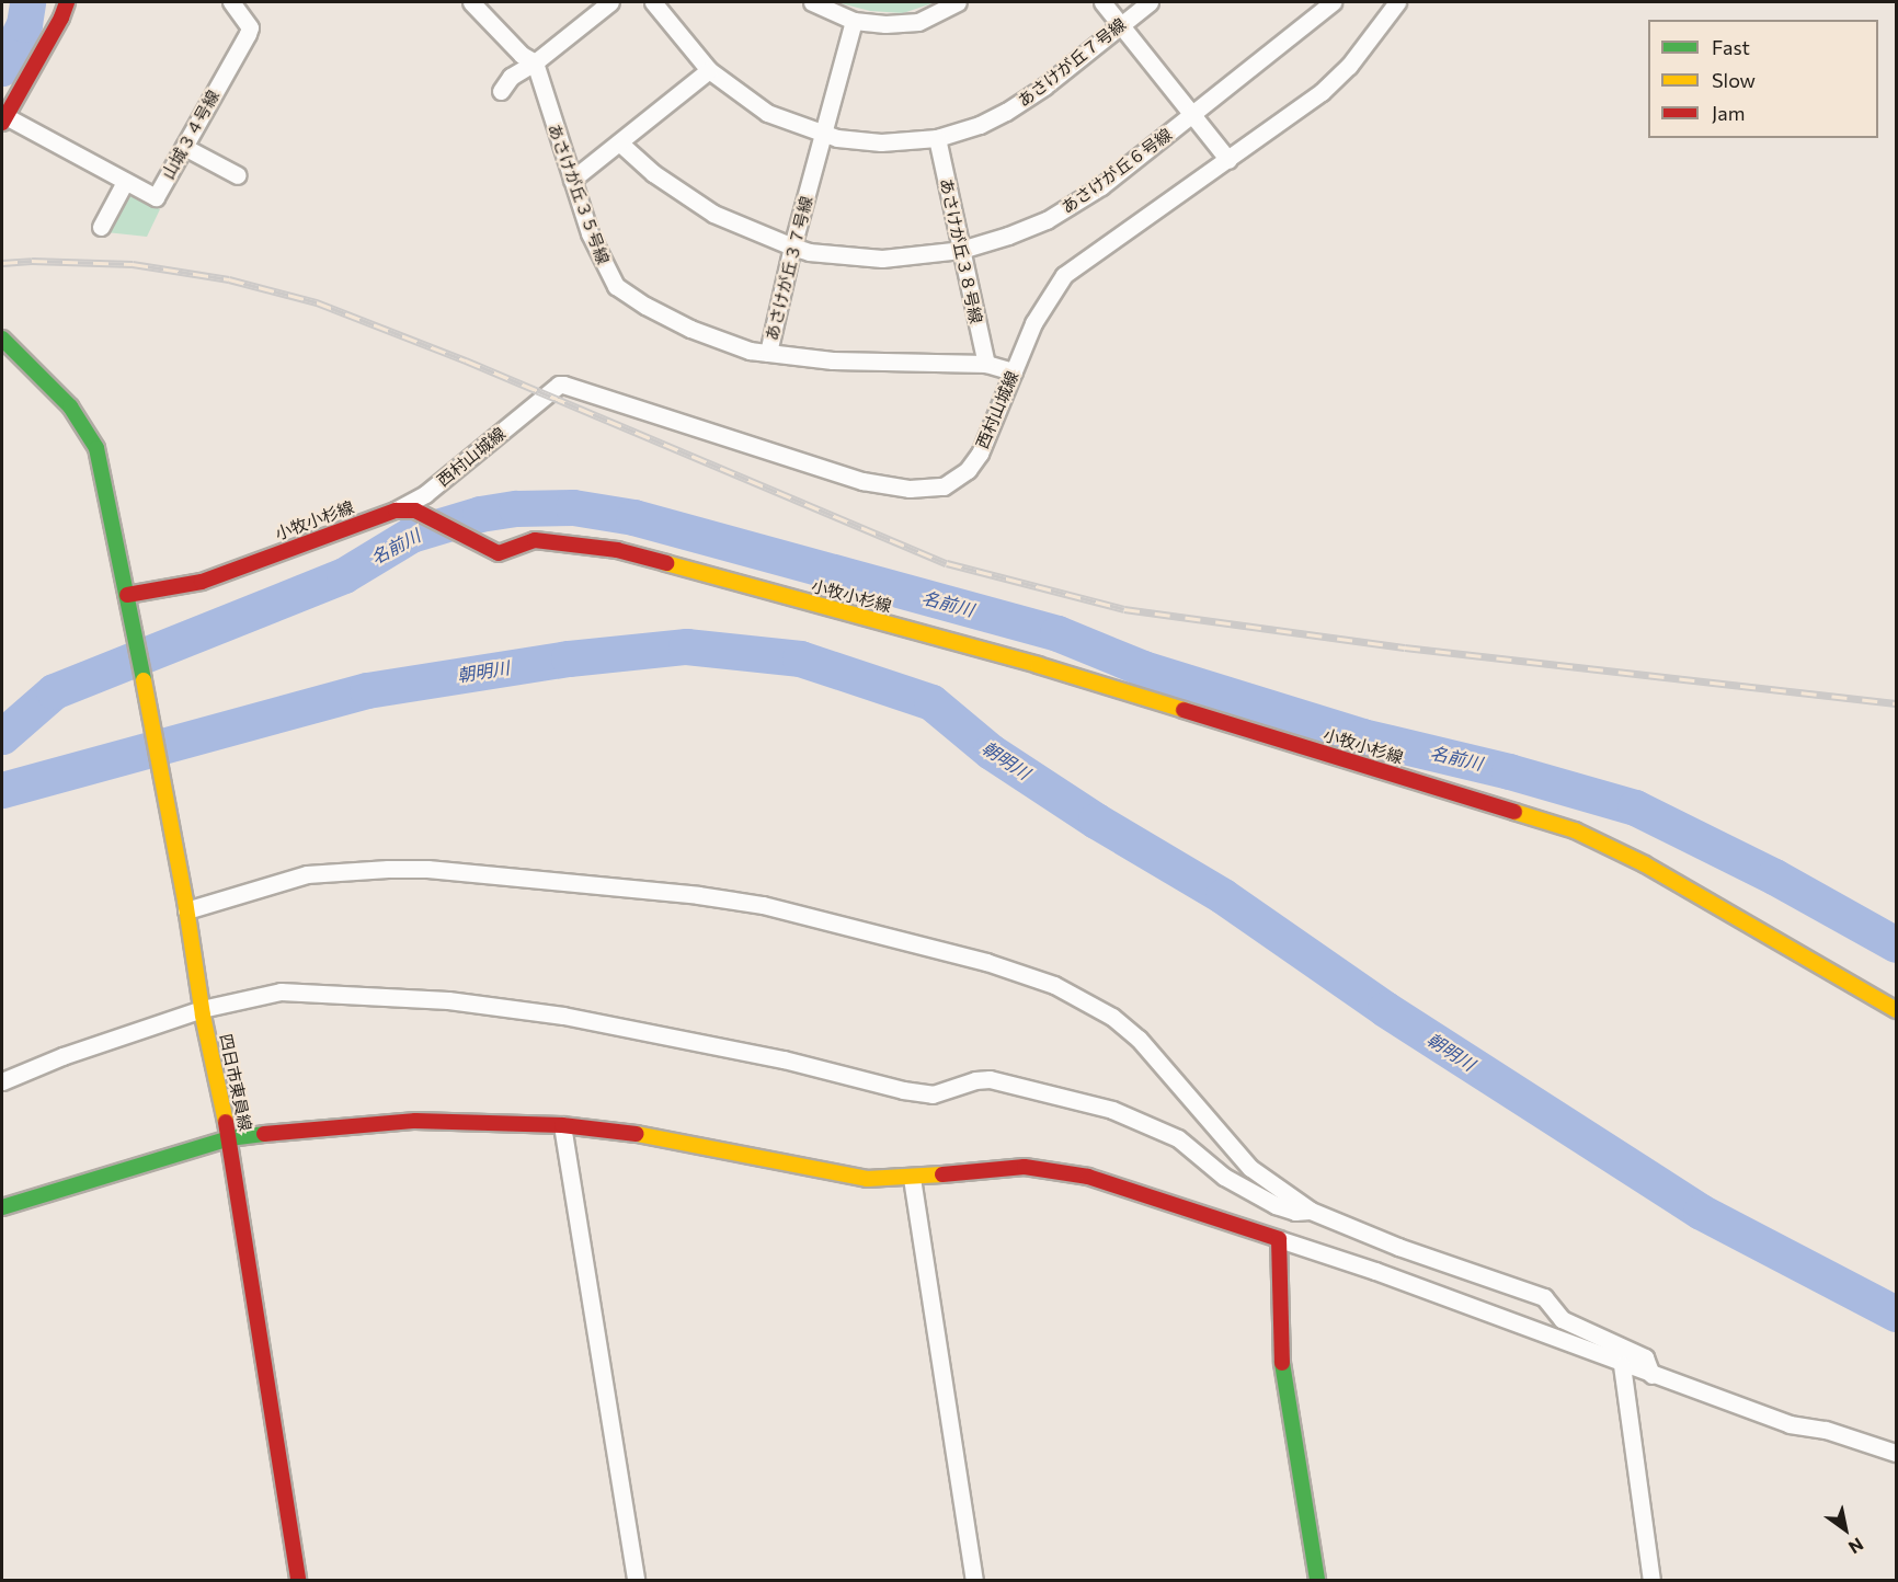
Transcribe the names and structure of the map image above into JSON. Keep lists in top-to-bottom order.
{
  "streets": {
    "main road": ["小牧小杉線", "四日市東員線"],
    "street": [
      "あさけが丘７号線",
      "山城３４号線",
      "あさけが丘６号線",
      "あさけが丘３５号線",
      "あさけが丘３８号線",
      "あさけが丘３７号線",
      "西村山城線"
    ]
  },
  "crossings": [
    ["あさけが丘７号線", "あさけが丘３８号線"],
    ["あさけが丘７号線", "あさけが丘３７号線"],
    ["あさけが丘６号線", "あさけが丘３８号線"],
    ["あさけが丘６号線", "あさけが丘３７号線"],
    ["あさけが丘３５号線", "あさけが丘３７号線"],
    ["あさけが丘３８号線", "あさけが丘３７号線"],
    ["あさけが丘３７号線", "西村山城線"],
    ["西村山城線", "小牧小杉線"],
    ["小牧小杉線", "四日市東員線"]
  ],
  "water": ["名前川", "朝明川"],
  "legend": ["Fast", "Slow", "Jam"],
  "north": "bottom right"
}
